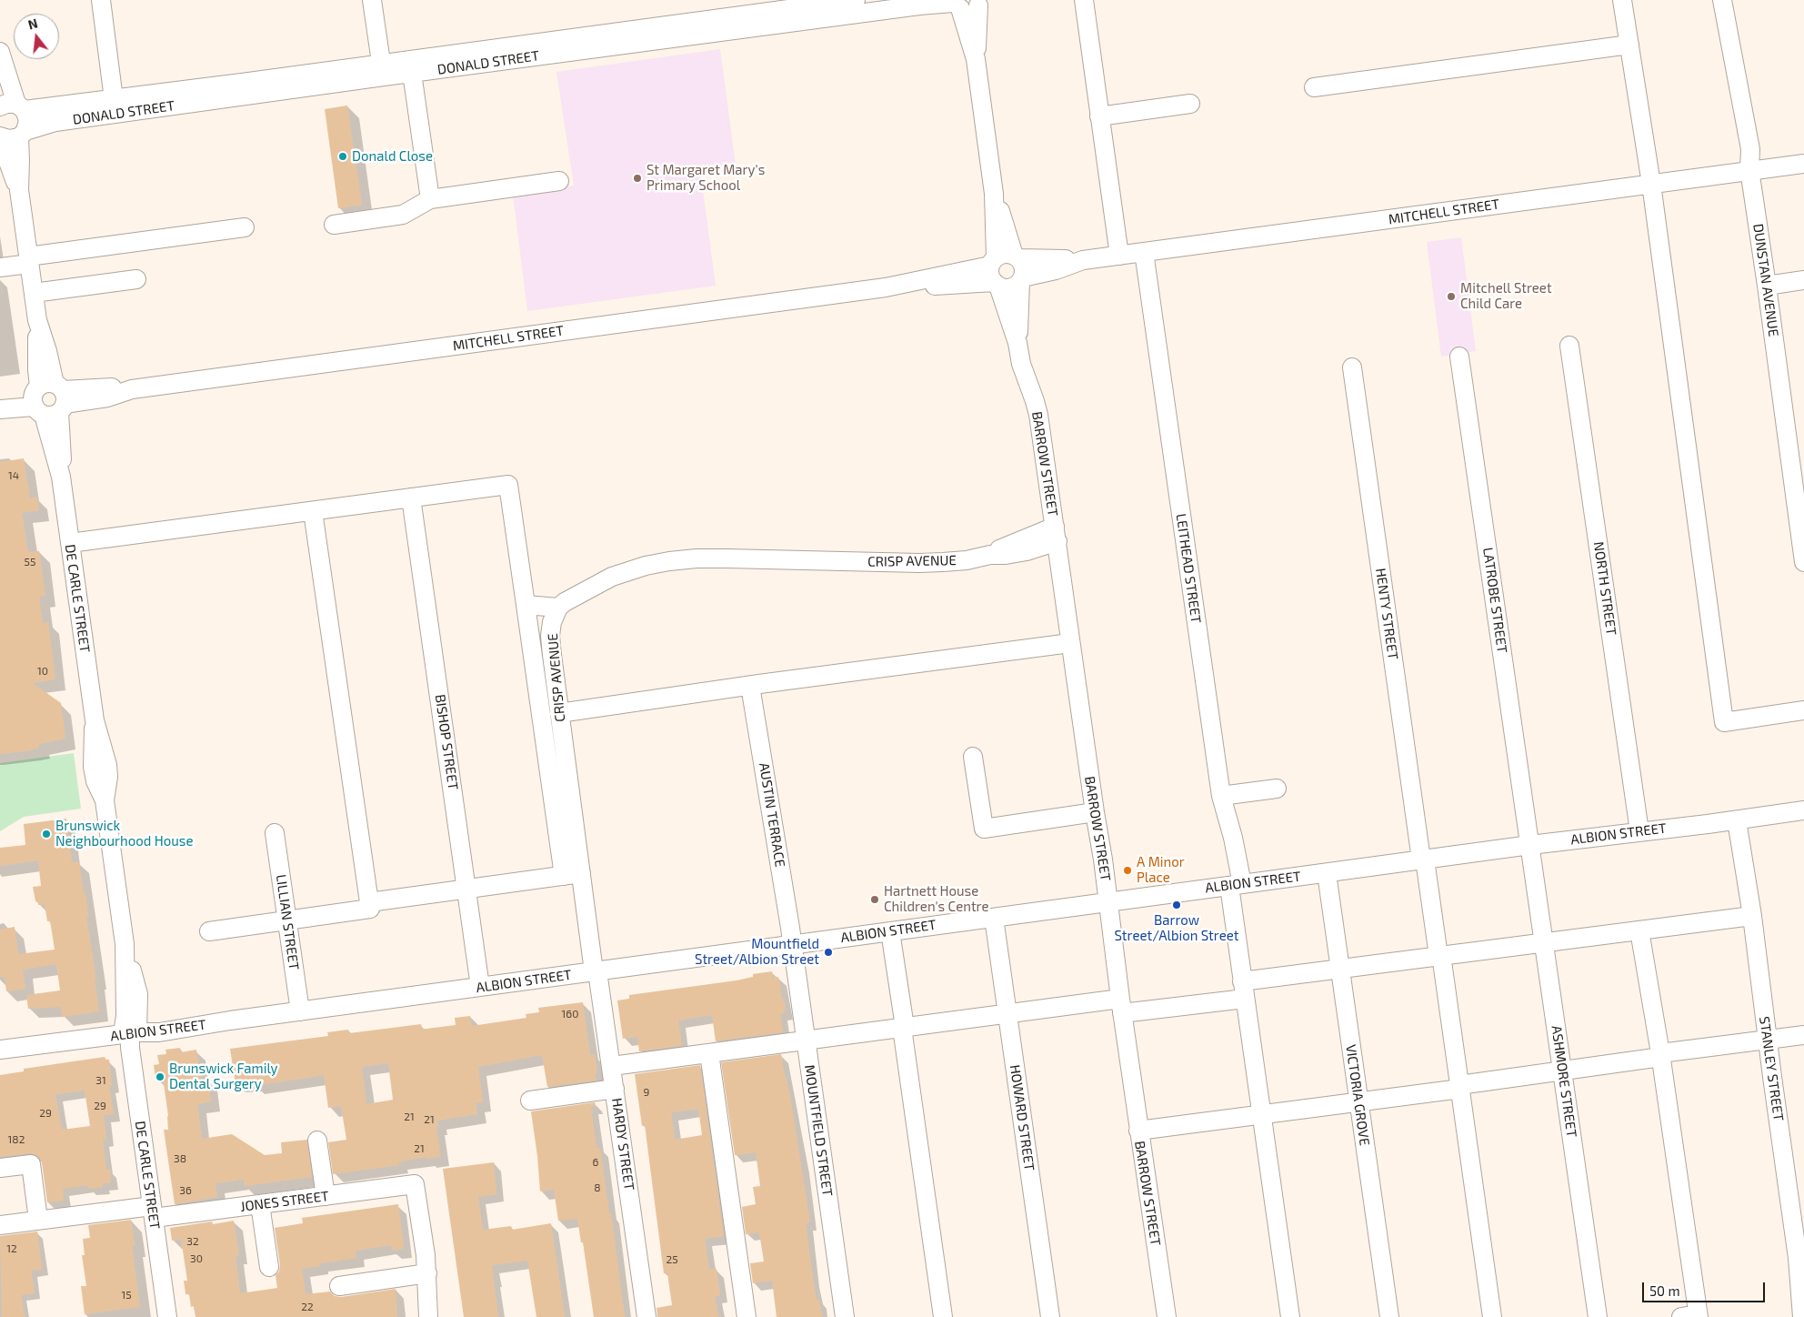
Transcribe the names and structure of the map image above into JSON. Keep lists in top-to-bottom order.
{
  "streets": {
    "street": [
      "DONALD STREET",
      "MITCHELL STREET",
      "DUNSTAN AVENUE",
      "BARROW STREET",
      "CRISP AVENUE",
      "LEITHEAD STREET",
      "NORTH STREET",
      "DE CARLE STREET",
      "LATROBE STREET",
      "HENTY STREET",
      "BISHOP STREET",
      "AUSTIN TERRACE",
      "ALBION STREET",
      "LILLIAN STREET",
      "STANLEY STREET",
      "ASHMORE STREET",
      "VICTORIA GROVE",
      "HOWARD STREET",
      "MOUNTFIELD STREET",
      "HARDY STREET",
      "JONES STREET"
    ]
  },
  "crossings": [
    ["DONALD STREET", "BARROW STREET"],
    ["DONALD STREET", "DE CARLE STREET"],
    ["MITCHELL STREET", "DUNSTAN AVENUE"],
    ["MITCHELL STREET", "BARROW STREET"],
    ["MITCHELL STREET", "LEITHEAD STREET"],
    ["MITCHELL STREET", "DE CARLE STREET"],
    ["BARROW STREET", "CRISP AVENUE"],
    ["BARROW STREET", "ALBION STREET"],
    ["CRISP AVENUE", "ALBION STREET"],
    ["CRISP AVENUE", "HARDY STREET"],
    ["LEITHEAD STREET", "ALBION STREET"],
    ["NORTH STREET", "ALBION STREET"],
    ["DE CARLE STREET", "ALBION STREET"],
    ["DE CARLE STREET", "JONES STREET"],
    ["LATROBE STREET", "ALBION STREET"],
    ["LATROBE STREET", "ASHMORE STREET"],
    ["HENTY STREET", "ALBION STREET"],
    ["BISHOP STREET", "ALBION STREET"],
    ["AUSTIN TERRACE", "ALBION STREET"],
    ["AUSTIN TERRACE", "MOUNTFIELD STREET"],
    ["ALBION STREET", "LILLIAN STREET"],
    ["ALBION STREET", "STANLEY STREET"],
    ["ALBION STREET", "ASHMORE STREET"],
    ["ALBION STREET", "VICTORIA GROVE"],
    ["ALBION STREET", "HOWARD STREET"],
    ["ALBION STREET", "MOUNTFIELD STREET"],
    ["ALBION STREET", "HARDY STREET"]
  ],
  "places": [
    "Donald Close",
    "St Margaret Mary's Primary School",
    "Mitchell Street Child Care",
    "Brunswick Neighbourhood House",
    "A Minor Place",
    "Hartnett House Children's Centre",
    "Barrow Street/Albion Street",
    "Mountfield Street/Albion Street",
    "Brunswick Family Dental Surgery"
  ],
  "house_numbers": [
    "14",
    "55",
    "10",
    "160",
    "31",
    "9",
    "29",
    "29",
    "21",
    "21",
    "182",
    "21",
    "38",
    "6",
    "8",
    "36",
    "32",
    "12",
    "30",
    "25",
    "15",
    "22"
  ],
  "scale_bar": "50 m",
  "north": "top"
}
